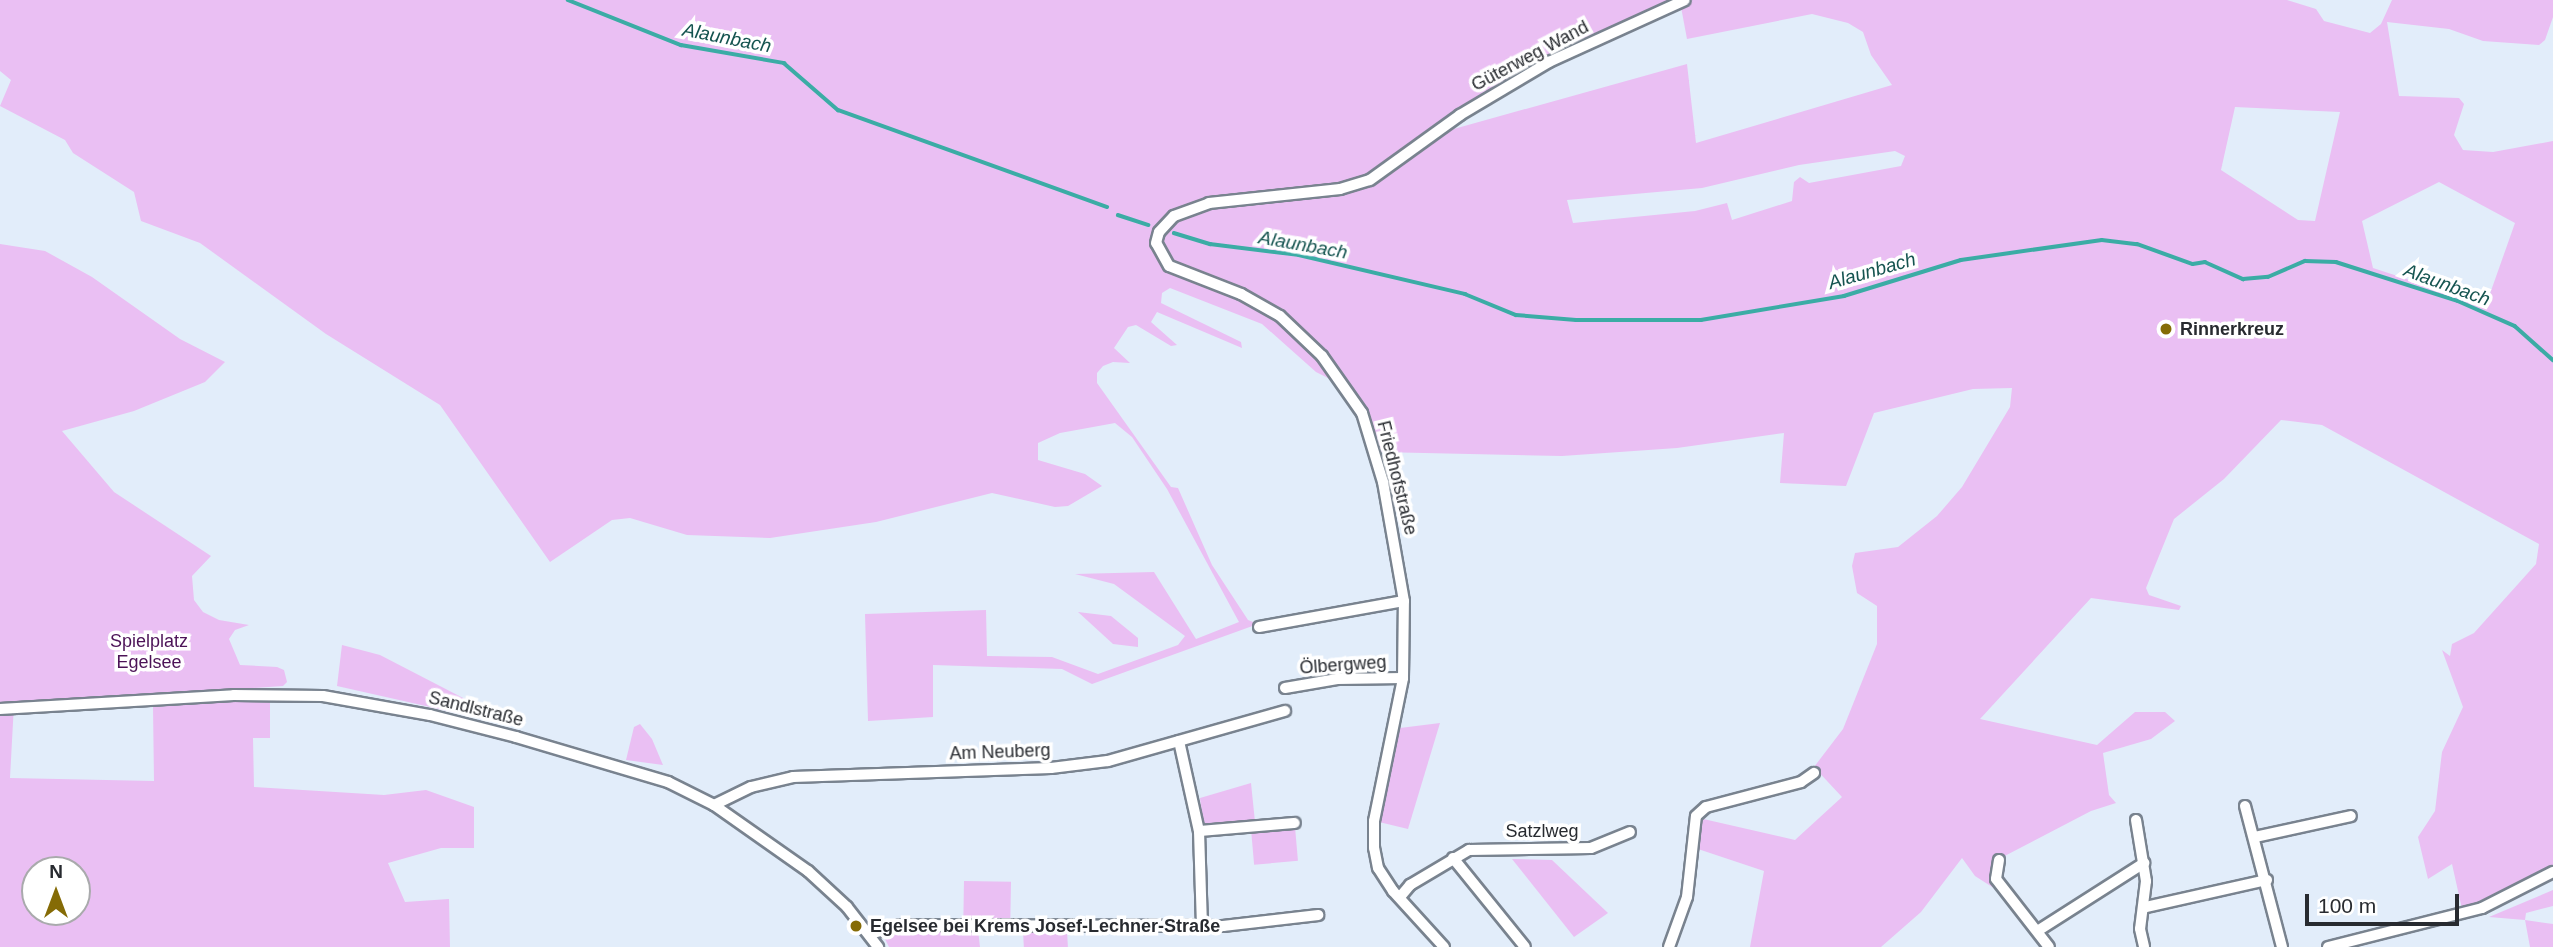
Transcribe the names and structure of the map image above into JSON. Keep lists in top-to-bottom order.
{
  "streets": {
    "street": [
      "Güterweg Wand",
      "Friedhofstraße",
      "Ölbergweg",
      "Sandlstraße",
      "Am Neuberg",
      "Satzlweg"
    ]
  },
  "crossings": [
    ["Güterweg Wand", "Friedhofstraße"],
    ["Friedhofstraße", "Ölbergweg"],
    ["Friedhofstraße", "Satzlweg"],
    ["Sandlstraße", "Am Neuberg"]
  ],
  "water": ["Alaunbach"],
  "parks": ["Spielplatz Egelsee"],
  "places": ["Rinnerkreuz", "Egelsee bei Krems Josef-Lechner-Straße"],
  "scale_bar": "100 m",
  "north": "top"
}
